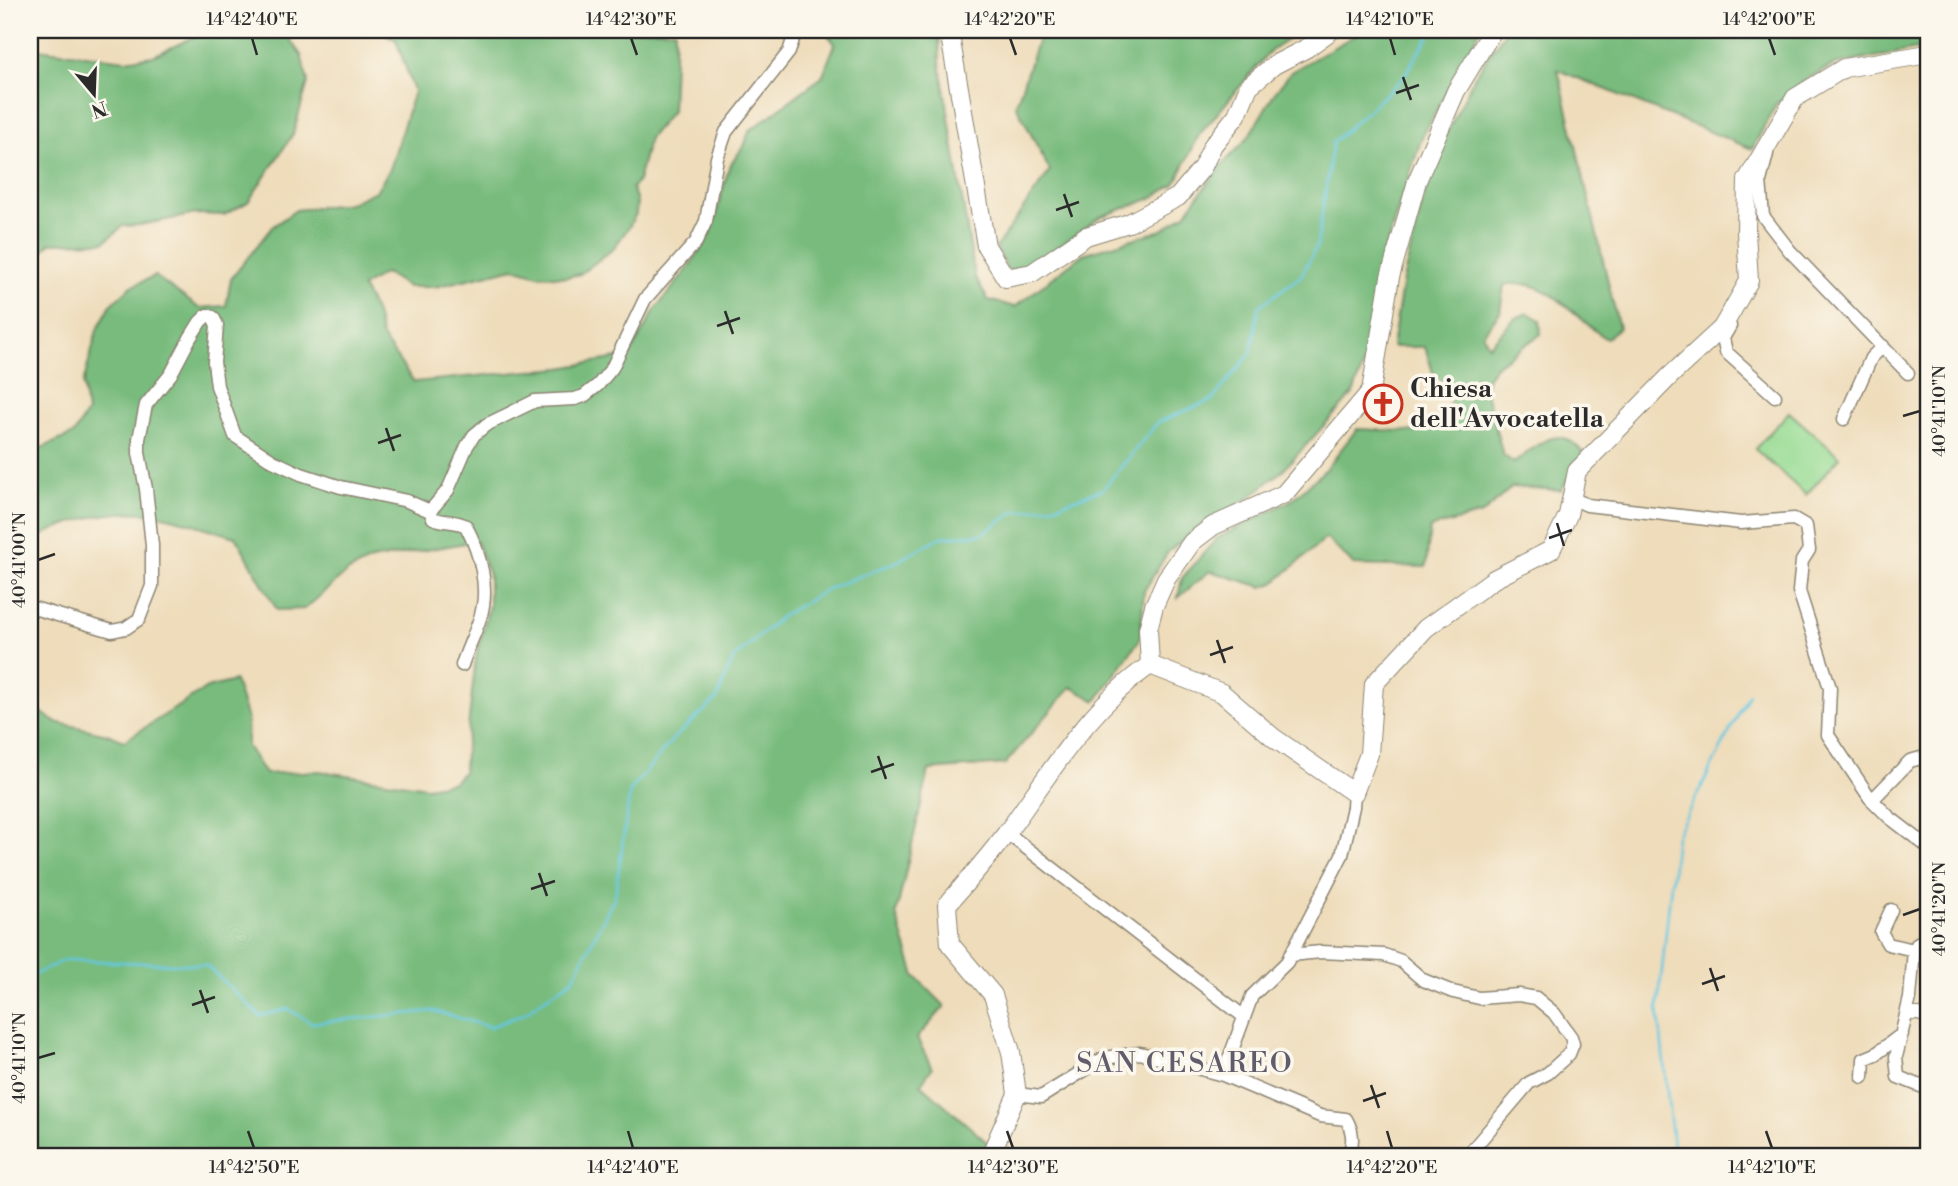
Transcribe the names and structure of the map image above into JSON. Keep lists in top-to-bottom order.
{
  "districts": ["SAN CESAREO"],
  "places": {
    "church": ["Chiesa dell'Avvocatella"]
  },
  "north": "bottom",
  "coordinates": [
    "14°42'40\"E",
    "14°42'30\"E",
    "14°42'20\"E",
    "14°42'10\"E",
    "14°42'00\"E",
    "40°41'10\"N",
    "40°41'00\"N",
    "40°41'20\"N",
    "14°42'50\"E"
  ]
}
